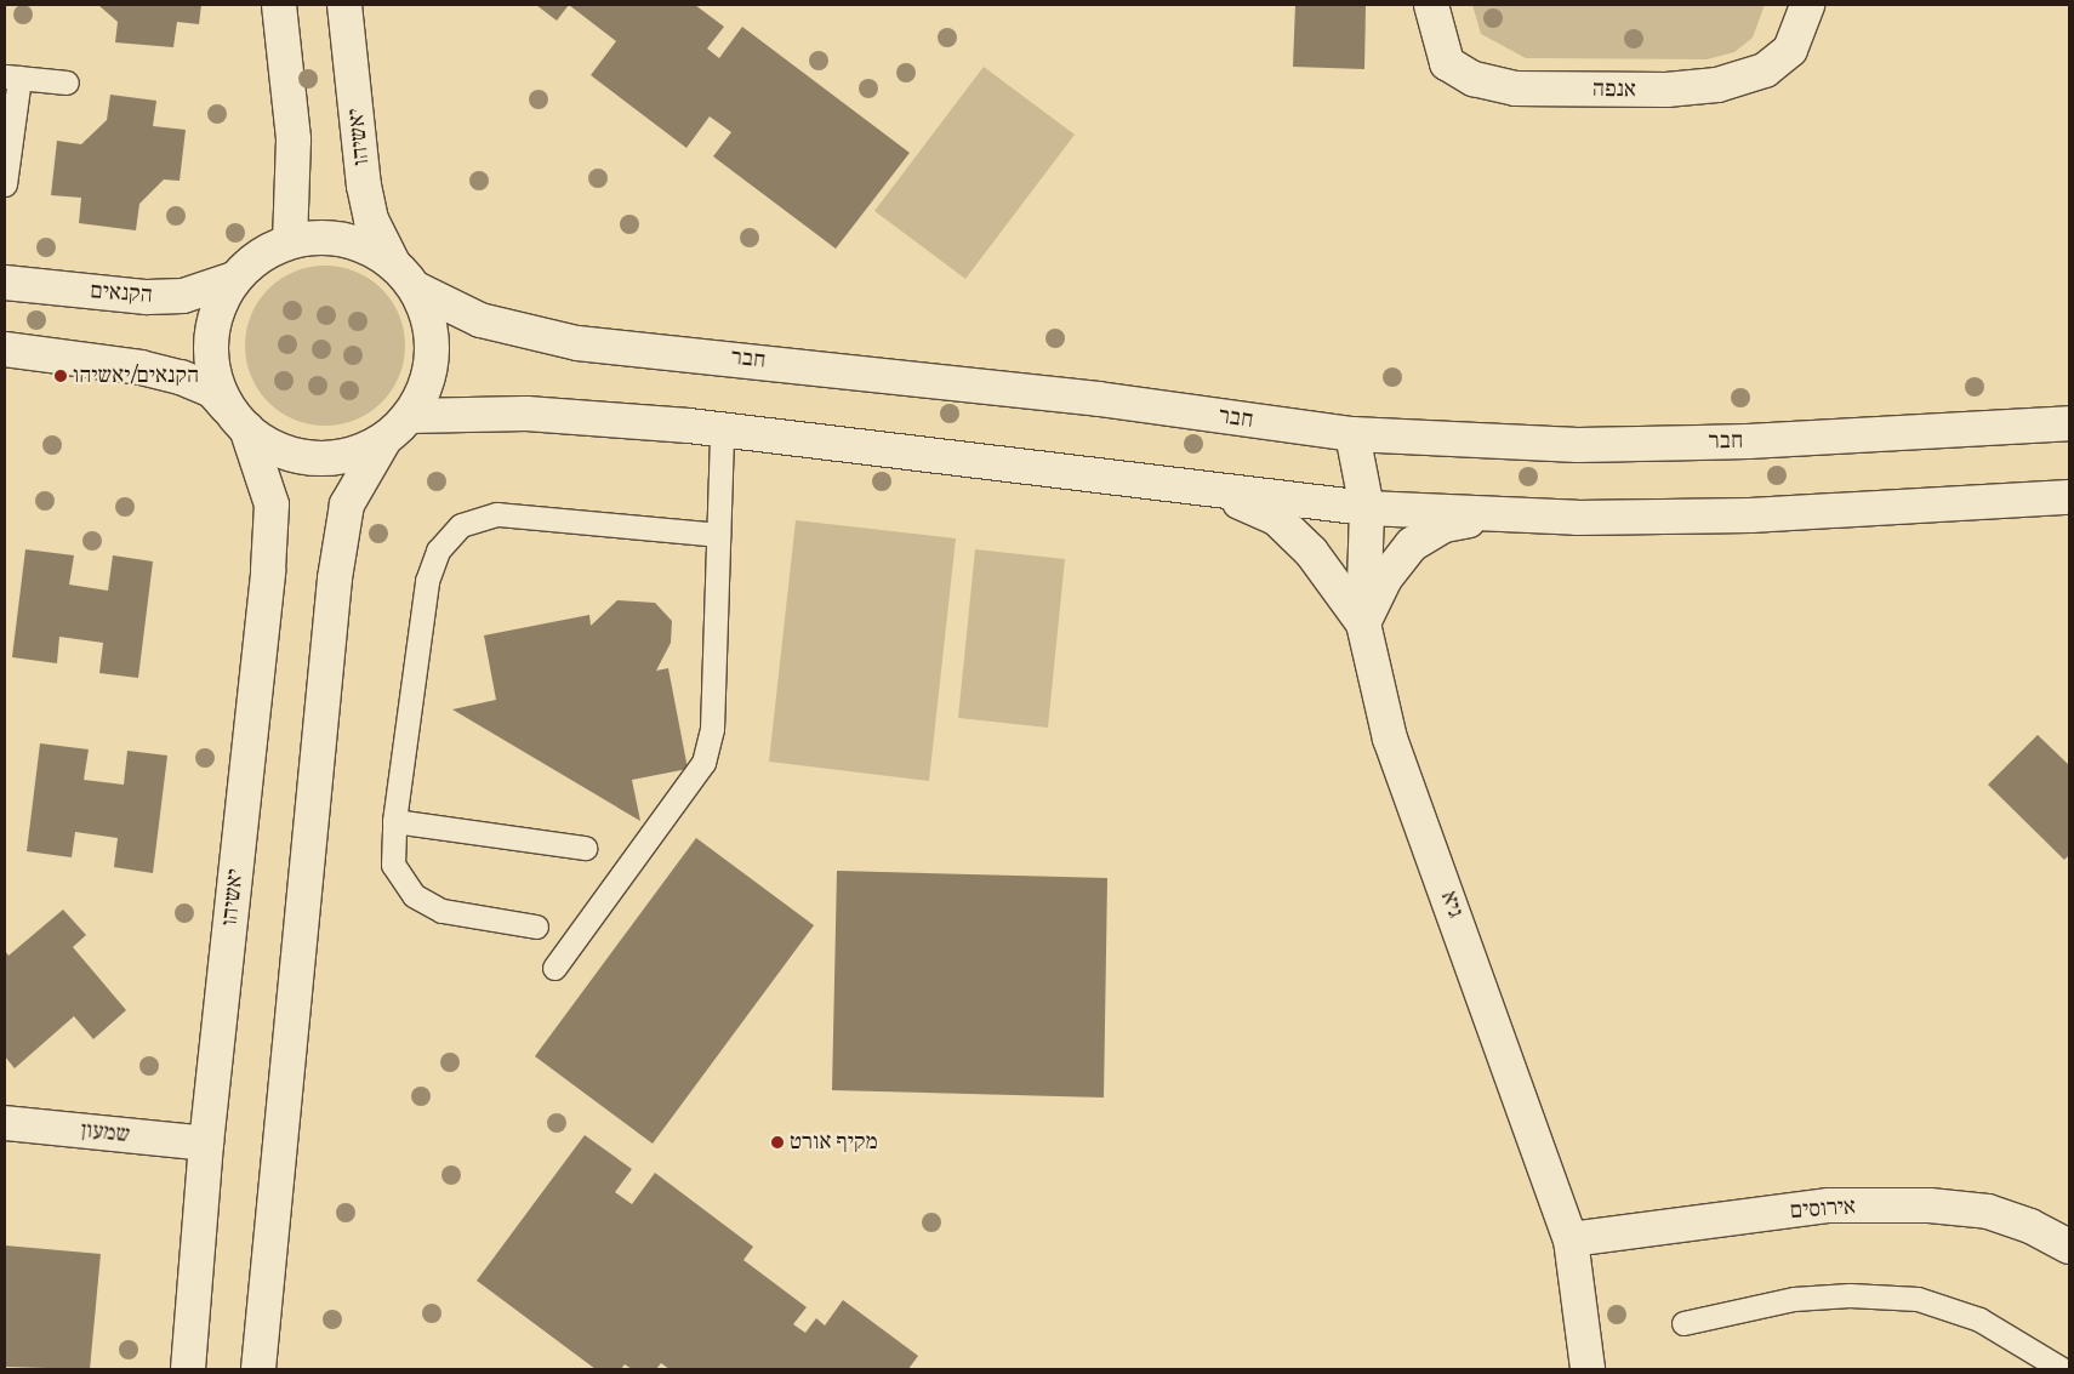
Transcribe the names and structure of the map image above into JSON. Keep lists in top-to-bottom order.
{
  "streets": {
    "street": [
      "אנפה",
      "יאשיהו",
      "הקנאים",
      "חבר",
      "גיא",
      "שמעון",
      "אירוסים"
    ]
  },
  "crossings": [
    ["יאשיהו", "שמעון"],
    ["חבר", "גיא"],
    ["גיא", "אירוסים"]
  ],
  "places": ["הקנאים/יאשיהו", "מקיף אורט"]
}
